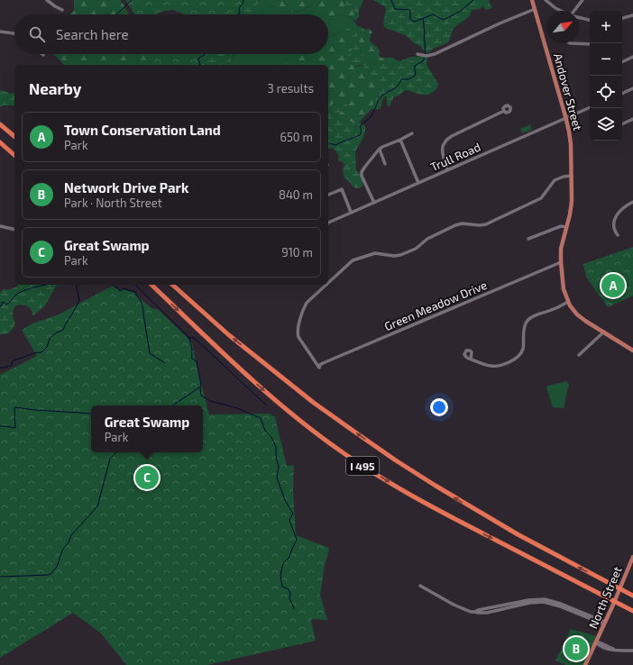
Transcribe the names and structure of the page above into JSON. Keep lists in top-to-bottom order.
{
  "streets": {
    "highway": ["I 495"],
    "main road": ["Andover Street", "North Street"],
    "street": ["Trull Road", "Green Meadow Drive"]
  },
  "crossings": [
    ["Andover Street", "Trull Road"],
    ["Andover Street", "Green Meadow Drive"]
  ],
  "north": "top right",
  "page": {
    "map_buttons": ["+", "−"],
    "search": "Search here",
    "heading": ["Nearby", "3 results"],
    "list": [
      {
        "mark": "A",
        "name": "Town Conservation Land",
        "note": "Park",
        "value": "650 m"
      },
      {
        "mark": "B",
        "name": "Network Drive Park",
        "note": "Park · North Street",
        "value": "840 m"
      },
      {
        "mark": "C",
        "name": "Great Swamp",
        "note": "Park",
        "value": "910 m"
      }
    ],
    "pins": ["A", "C", "B"],
    "popup": ["Great Swamp", "Park"]
  }
}
